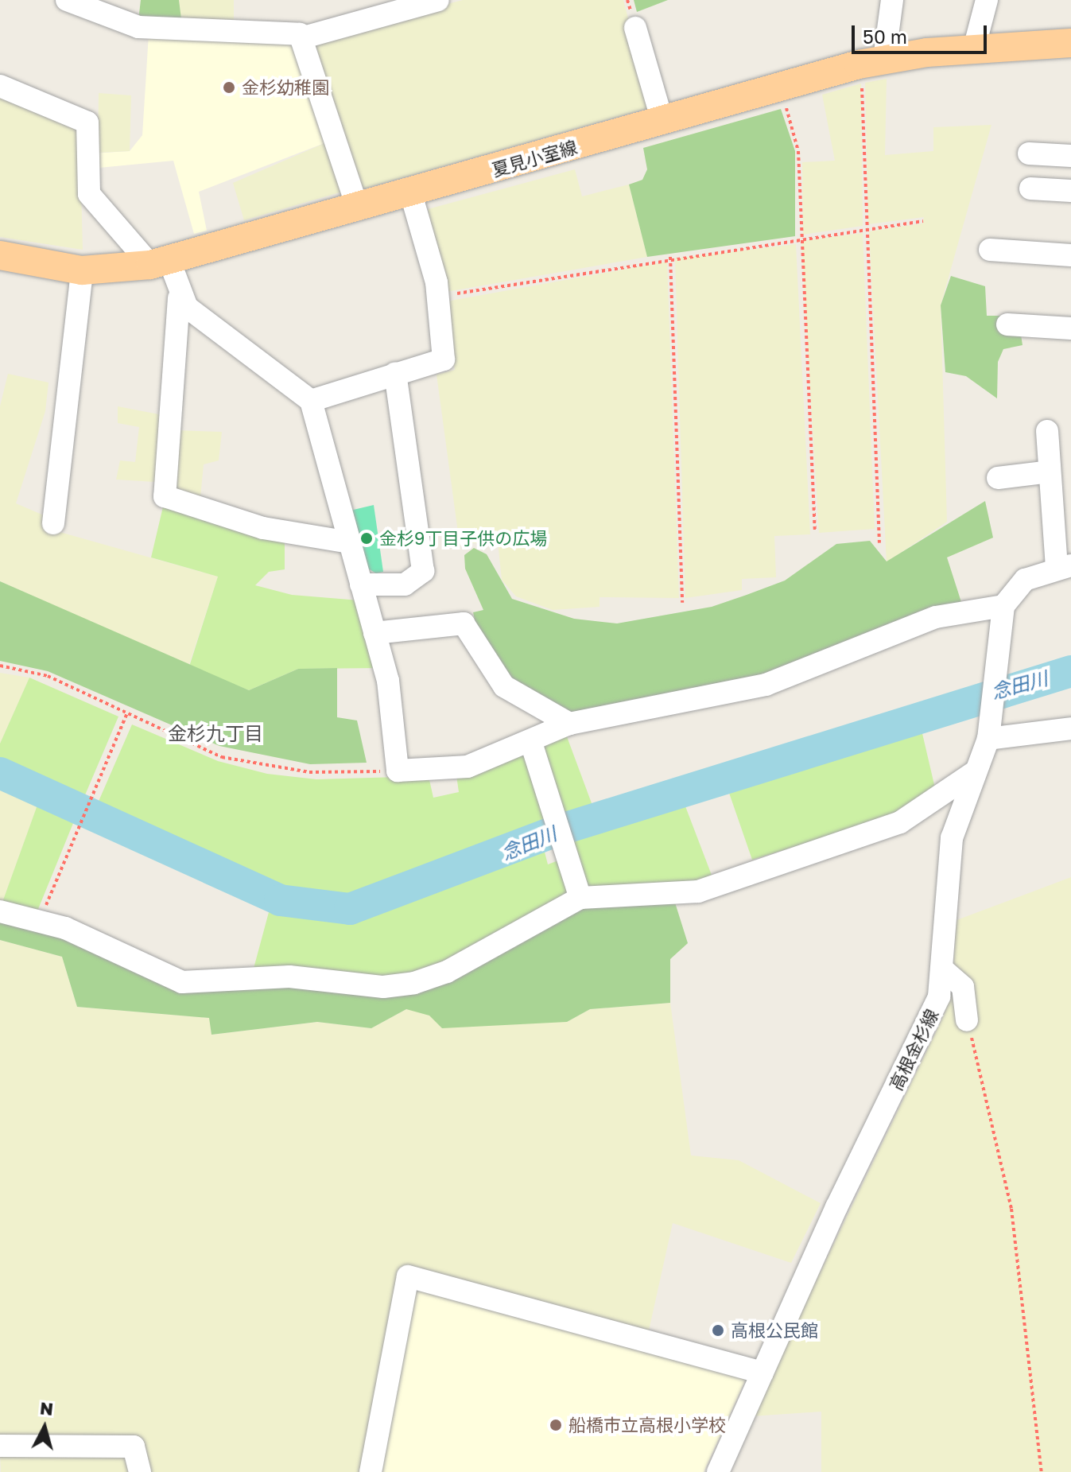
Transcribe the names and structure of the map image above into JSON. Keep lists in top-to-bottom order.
{
  "streets": {
    "main road": ["夏見小室線"],
    "street": ["高根金杉線"]
  },
  "districts": ["金杉九丁目"],
  "water": ["念田川"],
  "places": [
    "金杉幼稚園",
    "金杉9丁目子供の広場",
    "高根公民館",
    "船橋市立高根小学校"
  ],
  "scale_bar": "50 m",
  "north": "top"
}
